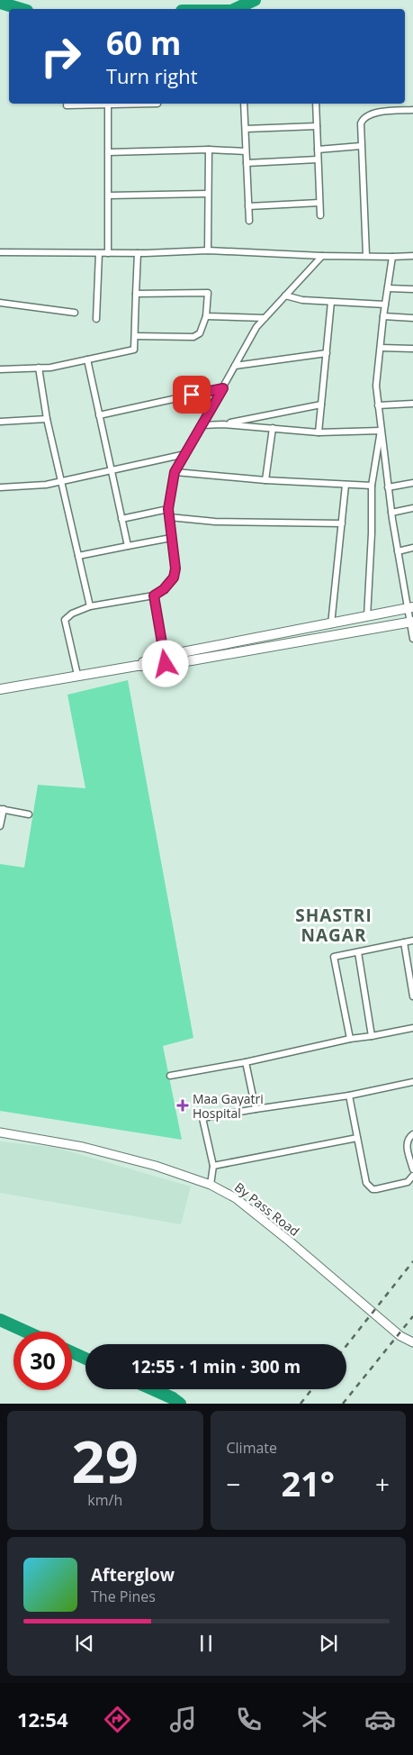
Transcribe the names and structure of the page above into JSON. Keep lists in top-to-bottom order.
{
  "streets": {
    "street": ["By Pass Road"]
  },
  "districts": ["SHASTRI NAGAR"],
  "places": {
    "health": ["Maa Gayatri Hospital"]
  },
  "page": {
    "turn": ["60 m", "Turn right"],
    "limit": "30",
    "trip": "12:55 · 1 min · 300 m",
    "tile": [
      ["29", "km/h"],
      "Climate"
    ],
    "heat": ["−", "21°", "+"],
    "song": ["Afterglow", "The Pines"],
    "tabs": "12:54"
  }
}
